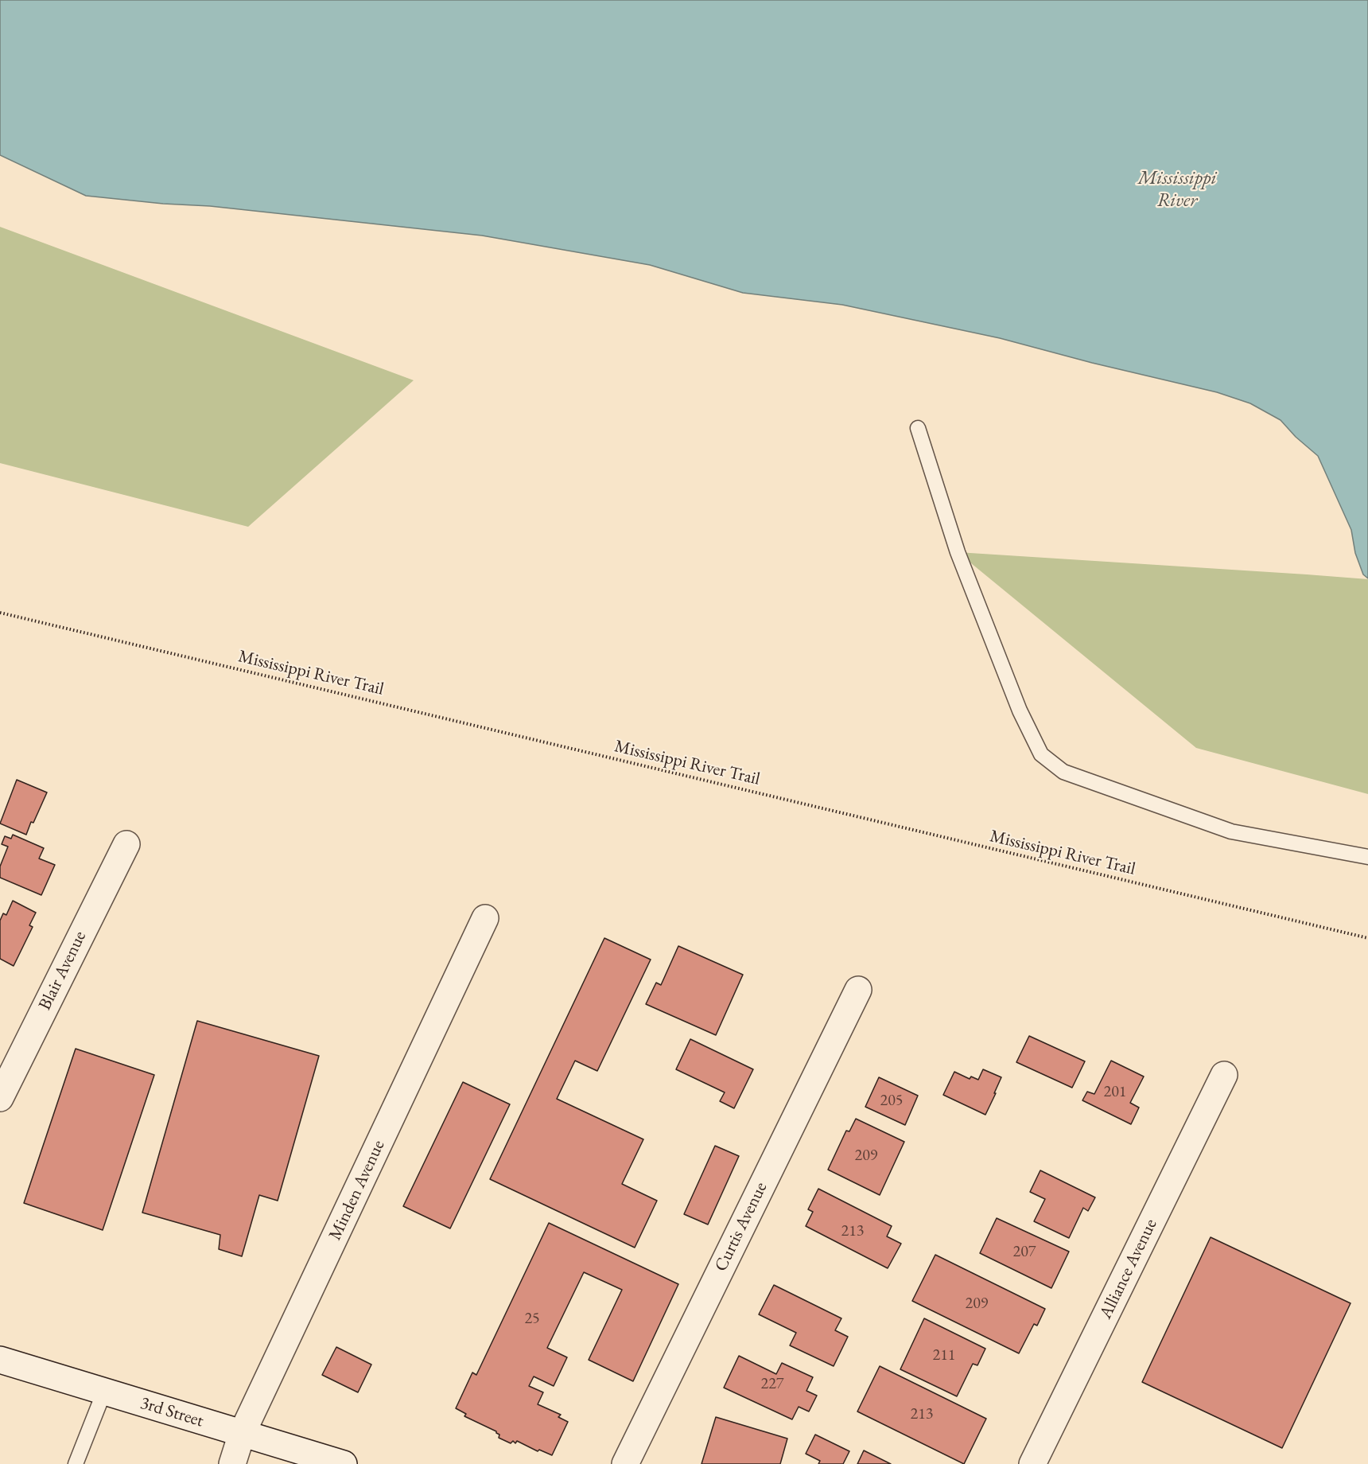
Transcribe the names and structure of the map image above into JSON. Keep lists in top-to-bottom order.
{
  "streets": {
    "street": [
      "Blair Avenue",
      "Minden Avenue",
      "Curtis Avenue",
      "Alliance Avenue",
      "3rd Street"
    ],
    "path": ["Mississippi River Trail"]
  },
  "crossings": [
    ["Minden Avenue", "3rd Street"]
  ],
  "water": ["Mississippi River"],
  "house_numbers": [
    "201",
    "205",
    "209",
    "213",
    "207",
    "209",
    "25",
    "211",
    "227",
    "213"
  ]
}
